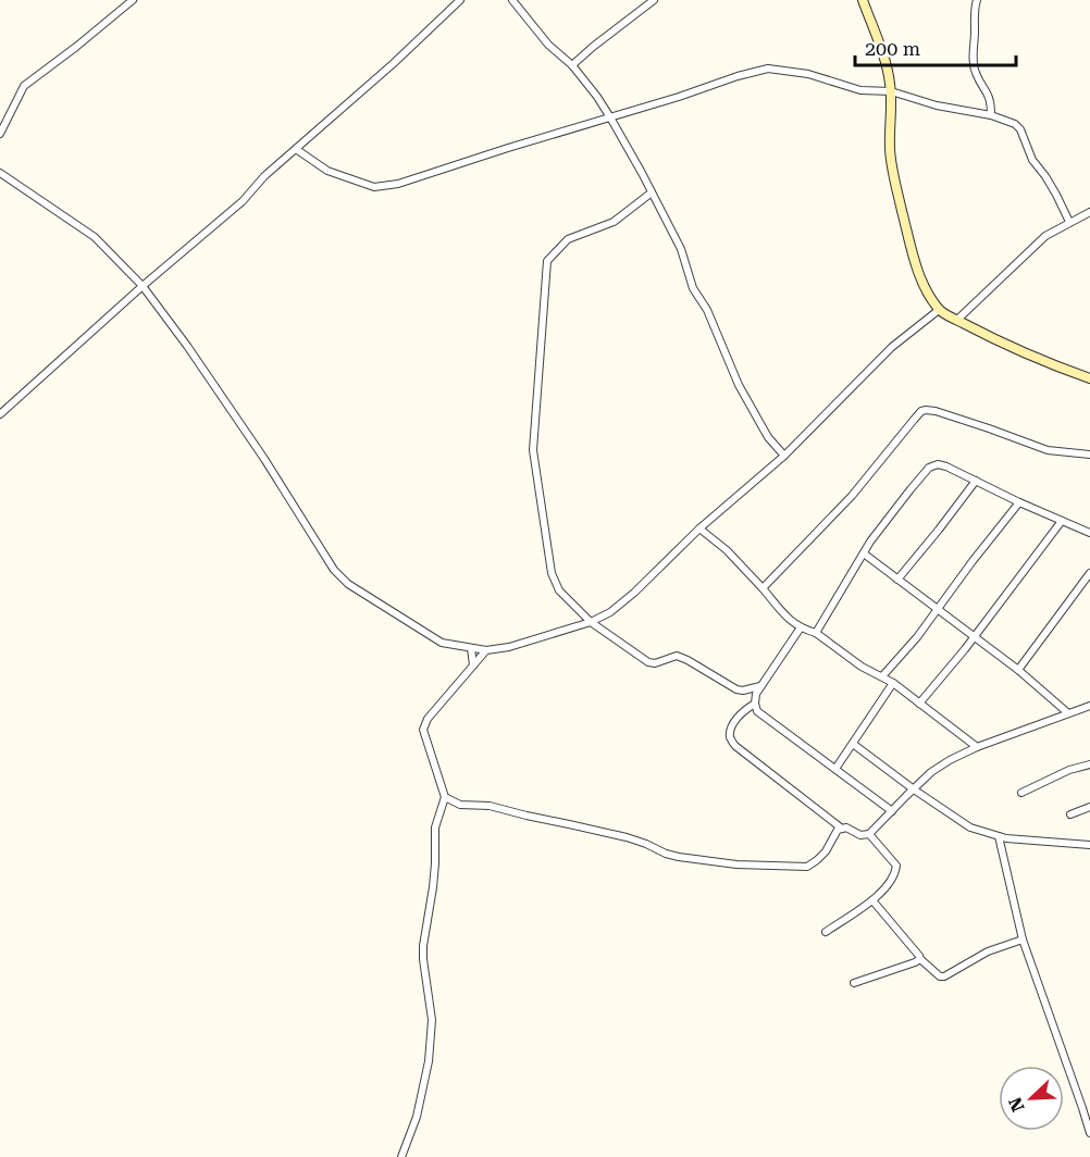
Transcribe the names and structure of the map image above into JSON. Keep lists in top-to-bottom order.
{
  "scale_bar": "200 m",
  "north": "bottom left"
}
